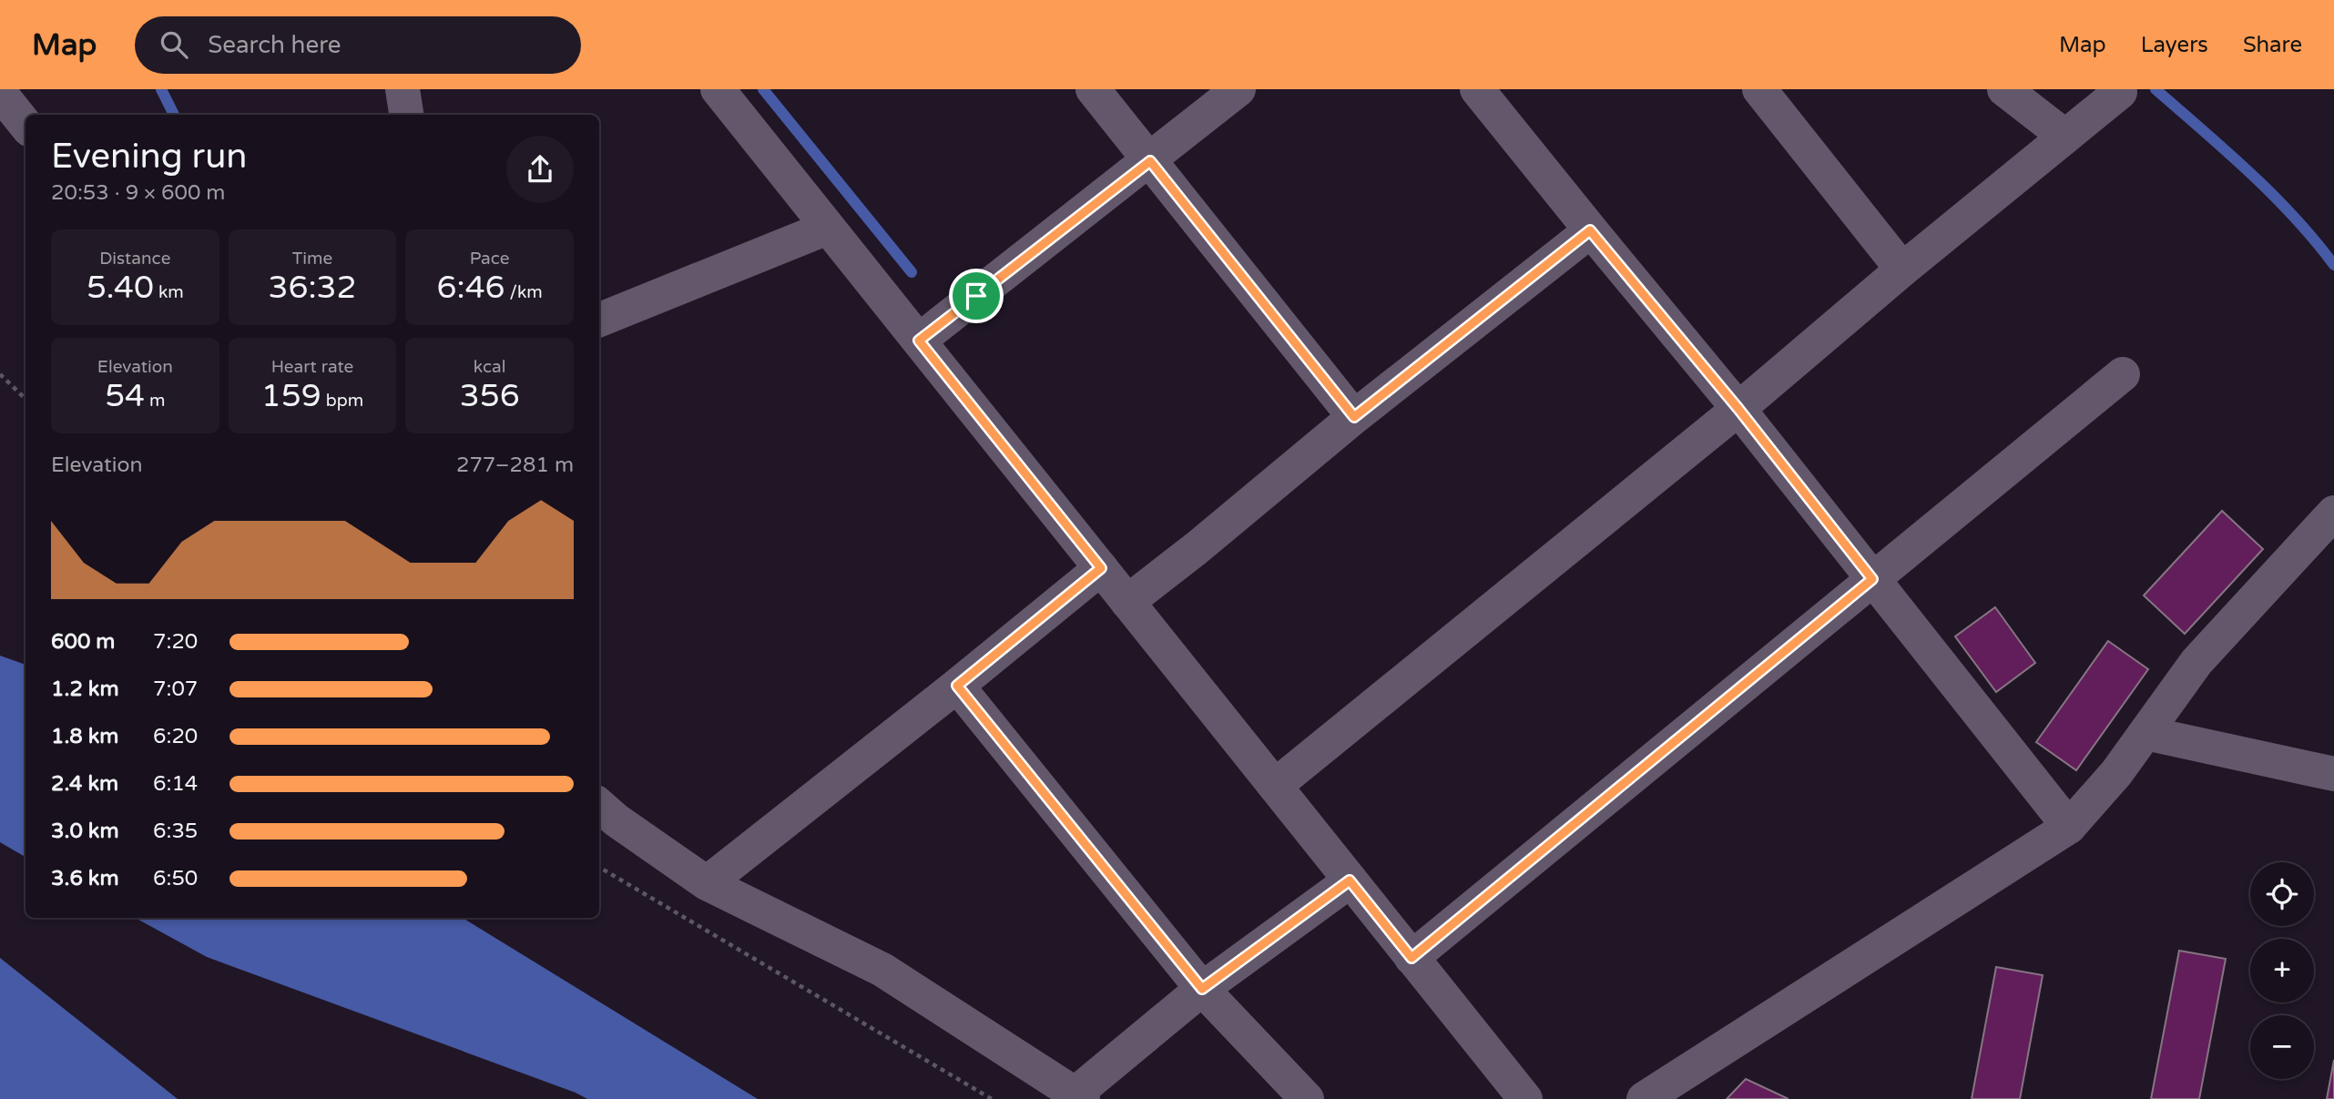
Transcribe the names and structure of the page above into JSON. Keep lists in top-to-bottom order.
{
  "page": {
    "header": "Map",
    "search": "Search here",
    "nav": ["Map", "Layers", "Share"],
    "heading": ["Evening run", "20:53 · 9 × 600 m"],
    "stats": [
      ["Distance", "5.40 km"],
      ["Time", "36:32"],
      ["Pace", "6:46 /km"],
      ["Elevation", "54 m"],
      ["Heart rate", "159 bpm"],
      ["kcal", "356"]
    ],
    "chart": ["Elevation", "277–281 m"],
    "list": [
      {
        "name": "600 m",
        "note": "7:20"
      },
      {
        "name": "1.2 km",
        "note": "7:07"
      },
      {
        "name": "1.8 km",
        "note": "6:20"
      },
      {
        "name": "2.4 km",
        "note": "6:14"
      },
      {
        "name": "3.0 km",
        "note": "6:35"
      },
      {
        "name": "3.6 km",
        "note": "6:50"
      }
    ],
    "map_buttons": ["+", "−"]
  }
}
